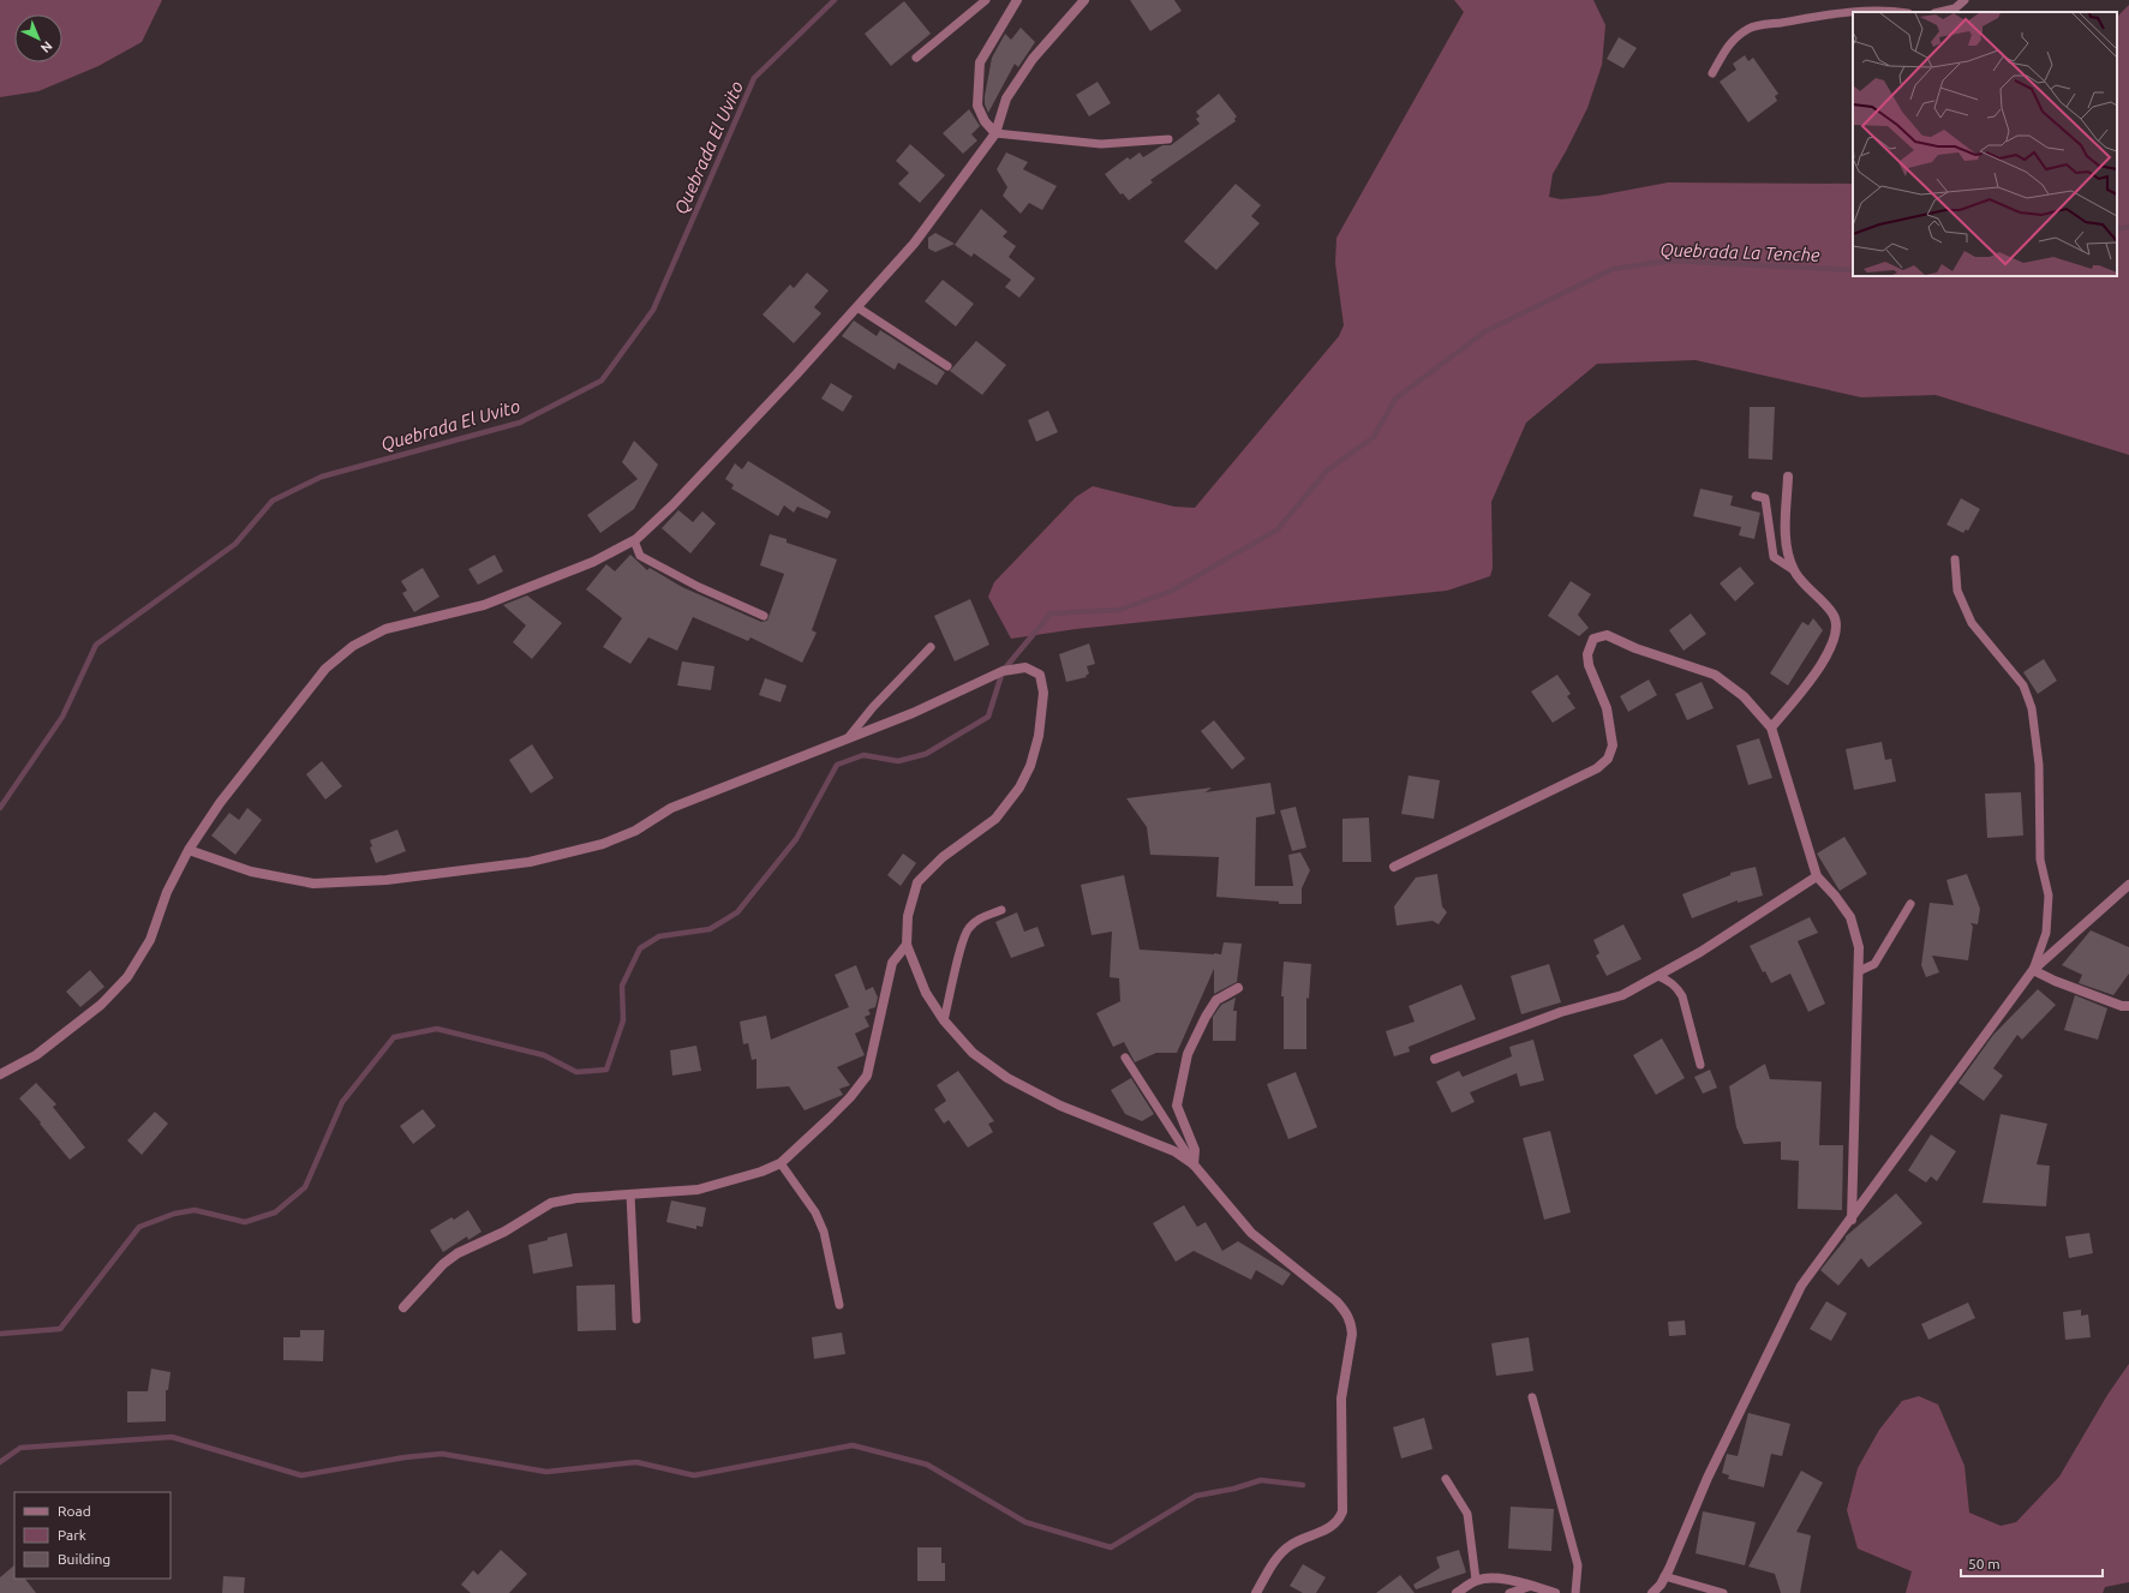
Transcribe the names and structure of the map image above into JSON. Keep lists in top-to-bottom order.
{
  "water": ["Quebrada El Uvito", "Quebrada La Tenche"],
  "legend": ["Road", "Park", "Building"],
  "scale_bar": "50 m",
  "north": "bottom right"
}
